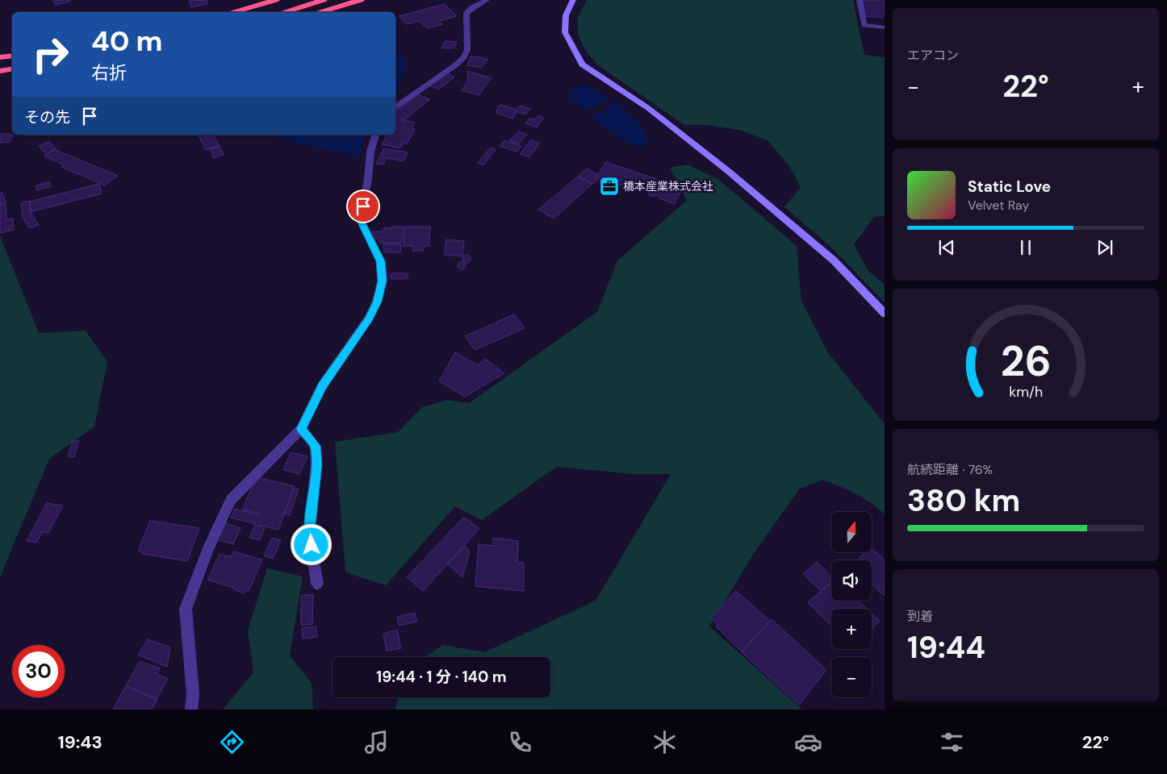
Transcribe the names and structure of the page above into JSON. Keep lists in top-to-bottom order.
{
  "places": {
    "office": ["橋本産業株式会社"]
  },
  "north": "top",
  "page": {
    "tile": [
      "エアコン",
      ["航続距離 · 76%", "380 km"],
      ["到着", "19:44"]
    ],
    "turn": ["40 m", "右折"],
    "heat": ["−", "22°", "+"],
    "then": "その先",
    "song": ["Static Love", "Velvet Ray"],
    "map_buttons": ["+", "−"],
    "limit": "30",
    "trip": "19:44 · 1 分 · 140 m",
    "tabs": ["19:43", "22°"],
    "gauge": ["26", "km/h"]
  }
}
